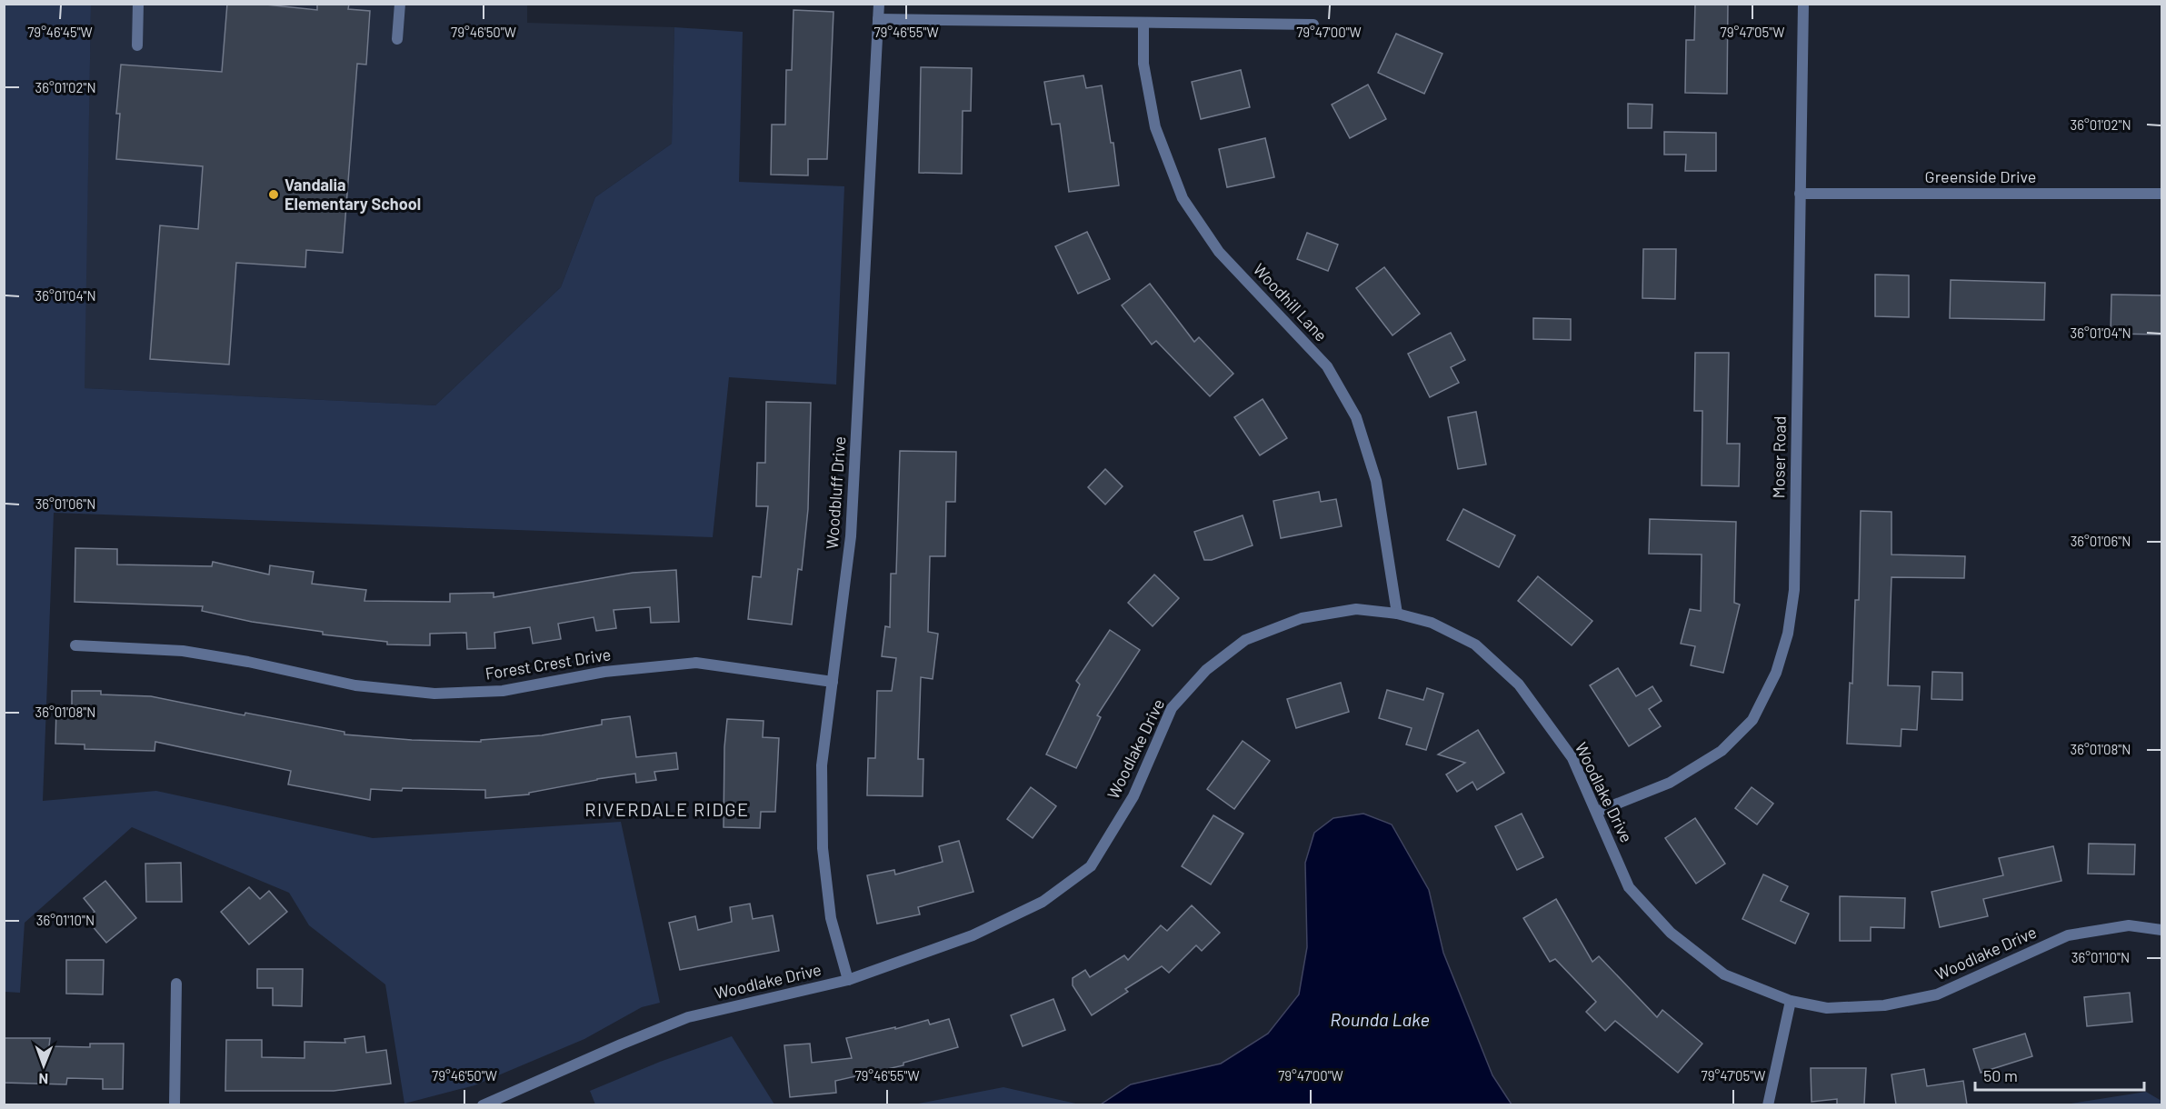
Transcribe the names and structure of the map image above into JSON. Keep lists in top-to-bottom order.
{
  "streets": {
    "street": [
      "Greenside Drive",
      "Woodhill Lane",
      "Moser Road",
      "Woodbluff Drive",
      "Forest Crest Drive",
      "Woodlake Drive"
    ]
  },
  "crossings": [
    ["Greenside Drive", "Moser Road"],
    ["Woodhill Lane", "Woodlake Drive"],
    ["Moser Road", "Woodlake Drive"],
    ["Woodbluff Drive", "Forest Crest Drive"],
    ["Woodbluff Drive", "Woodlake Drive"]
  ],
  "districts": ["RIVERDALE RIDGE"],
  "water": ["Rounda Lake"],
  "places": ["Vandalia Elementary School"],
  "scale_bar": "50 m",
  "north": "bottom",
  "coordinates": [
    "79°46'45\"W",
    "79°46'50\"W",
    "79°46'55\"W",
    "79°47'00\"W",
    "79°47'05\"W",
    "36°01'02\"N",
    "36°01'04\"N",
    "36°01'06\"N",
    "36°01'08\"N",
    "36°01'10\"N"
  ]
}
